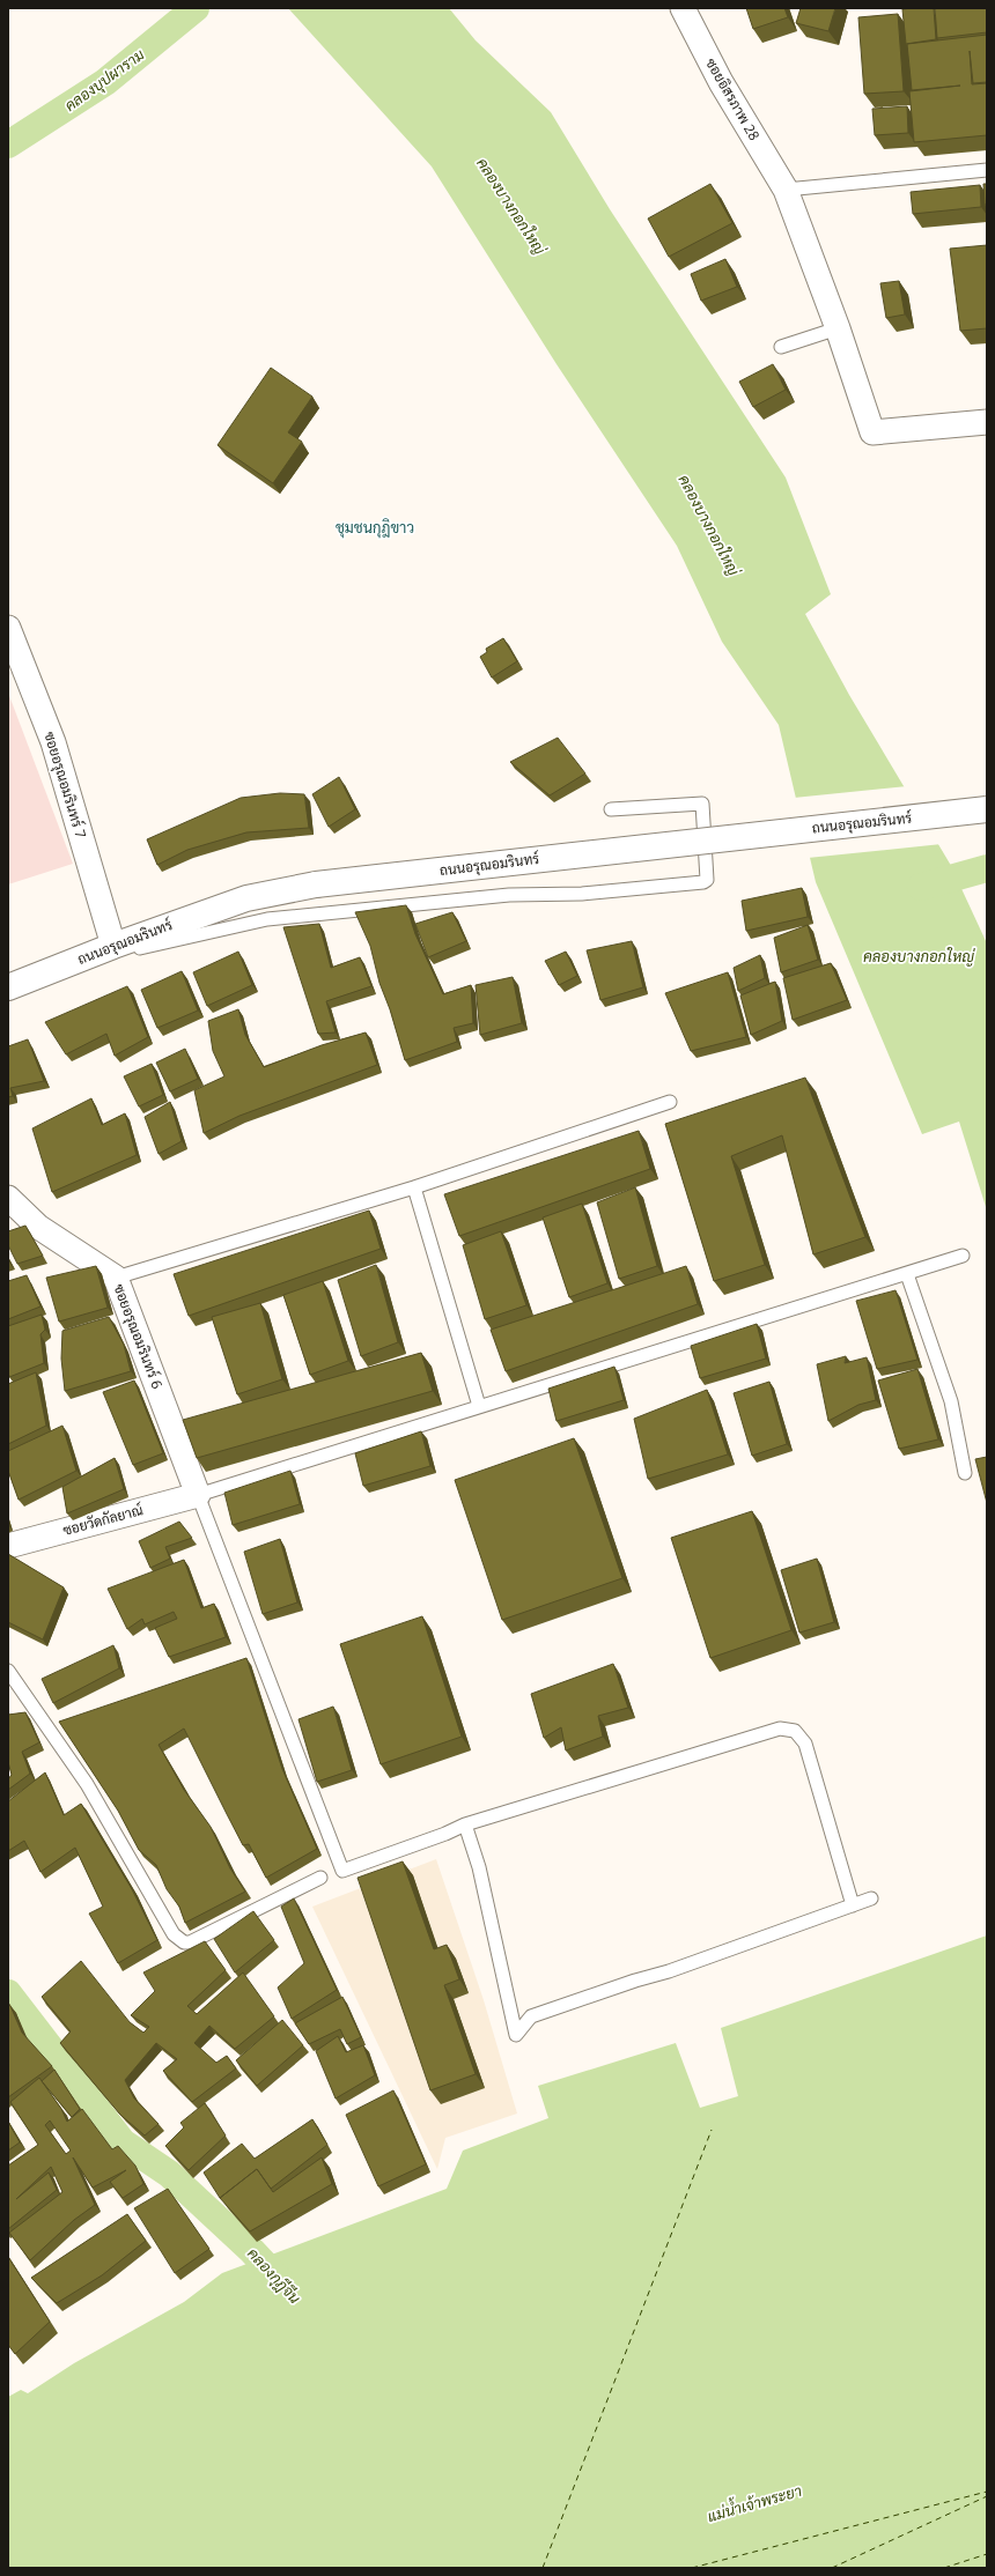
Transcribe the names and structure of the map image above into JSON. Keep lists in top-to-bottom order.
{
  "streets": {
    "main road": ["ถนนอรุณอมรินทร์"],
    "street": [
      "ซอยอิสรภาพ 28",
      "ซอยอรุณอมรินทร์ 7",
      "ซอยอรุณอมรินทร์ 6",
      "ซอยวัดกัลยาณ์"
    ]
  },
  "crossings": [
    ["ซอยอรุณอมรินทร์ 7", "ถนนอรุณอมรินทร์"],
    ["ซอยอรุณอมรินทร์ 6", "ซอยวัดกัลยาณ์"]
  ],
  "districts": ["ชุมชนกุฎิขาว"],
  "water": [
    "คลองบุปผาราม",
    "คลองบางกอกใหญ่",
    "คลองกุฎีจีน",
    "แม่น้ำเจ้าพระยา"
  ]
}
